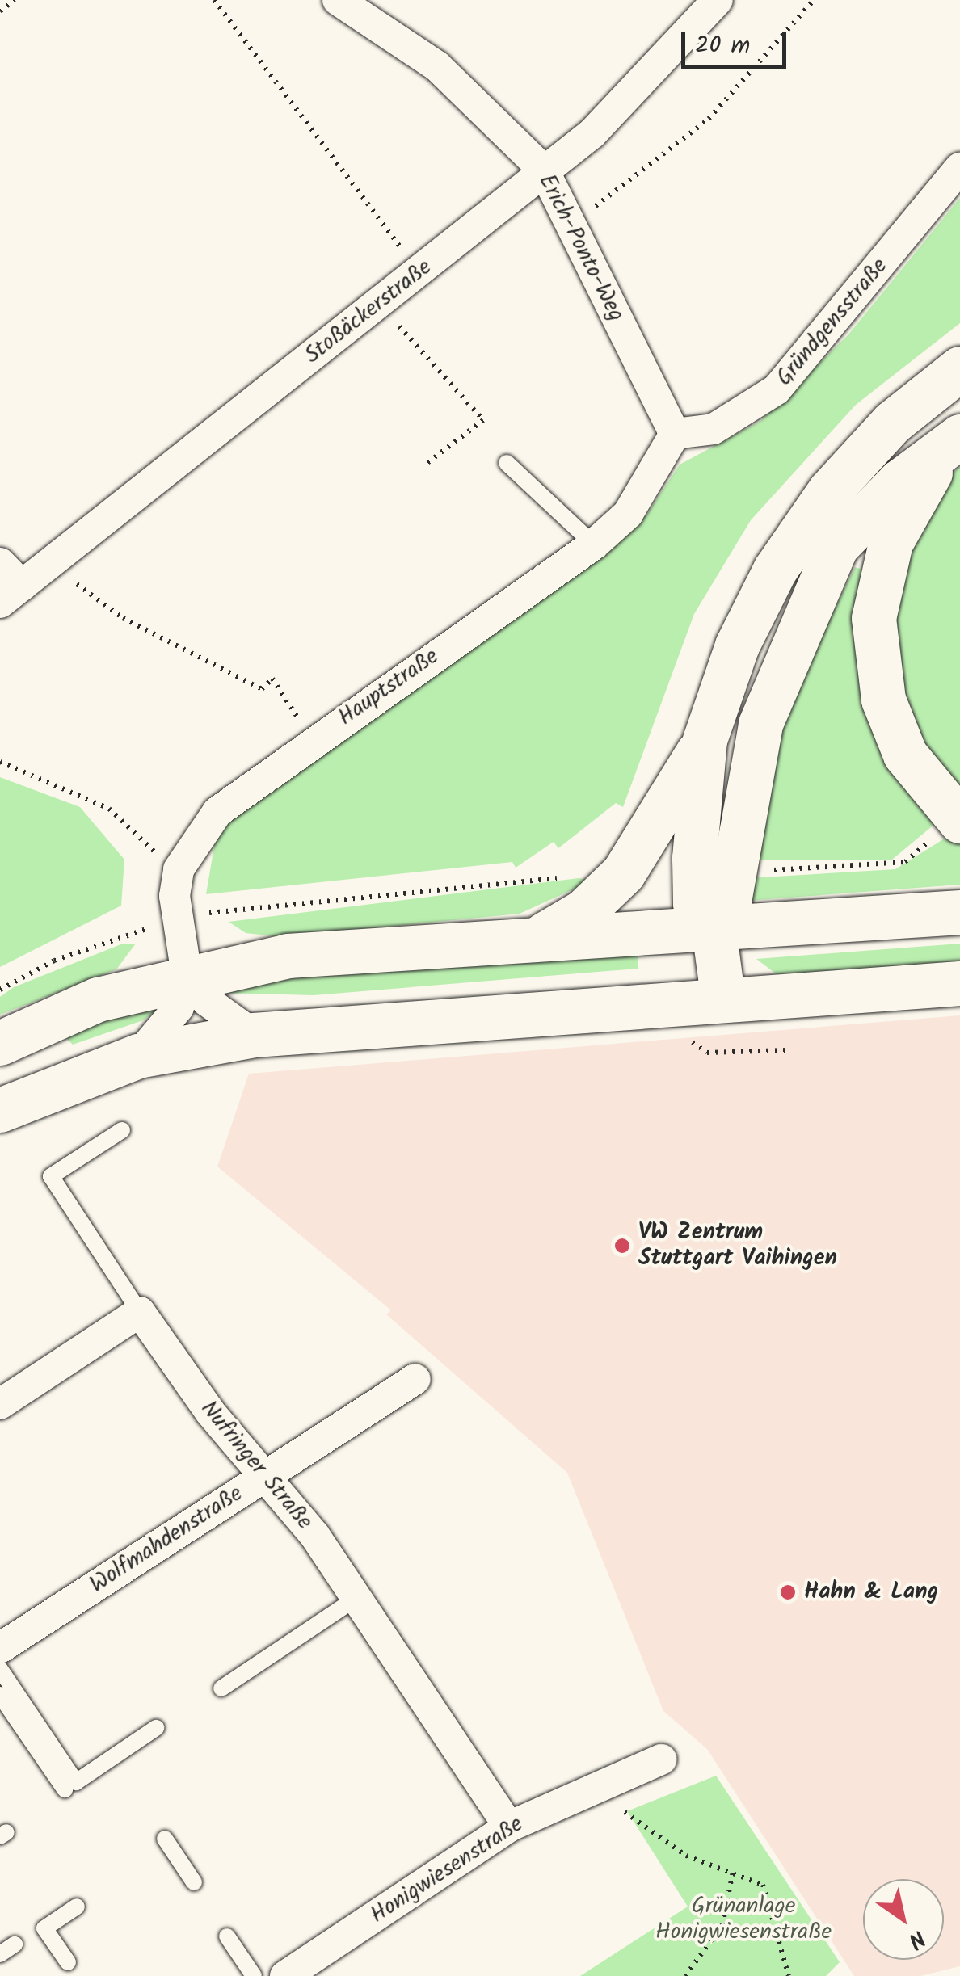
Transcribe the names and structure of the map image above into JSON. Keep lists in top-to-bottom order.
{
  "streets": {
    "street": [
      "Erich-Ponto-Weg",
      "Stoßäckerstraße",
      "Gründgensstraße",
      "Hauptstraße",
      "Nufringer Straße",
      "Wolfmahdenstraße",
      "Honigwiesenstraße"
    ]
  },
  "crossings": [
    ["Erich-Ponto-Weg", "Stoßäckerstraße"],
    ["Erich-Ponto-Weg", "Gründgensstraße"],
    ["Erich-Ponto-Weg", "Hauptstraße"],
    ["Gründgensstraße", "Hauptstraße"],
    ["Nufringer Straße", "Wolfmahdenstraße"],
    ["Nufringer Straße", "Honigwiesenstraße"]
  ],
  "parks": ["Grünanlage Honigwiesenstraße"],
  "places": ["VW Zentrum Stuttgart Vaihingen", "Hahn & Lang"],
  "scale_bar": "20 m",
  "north": "bottom right"
}
